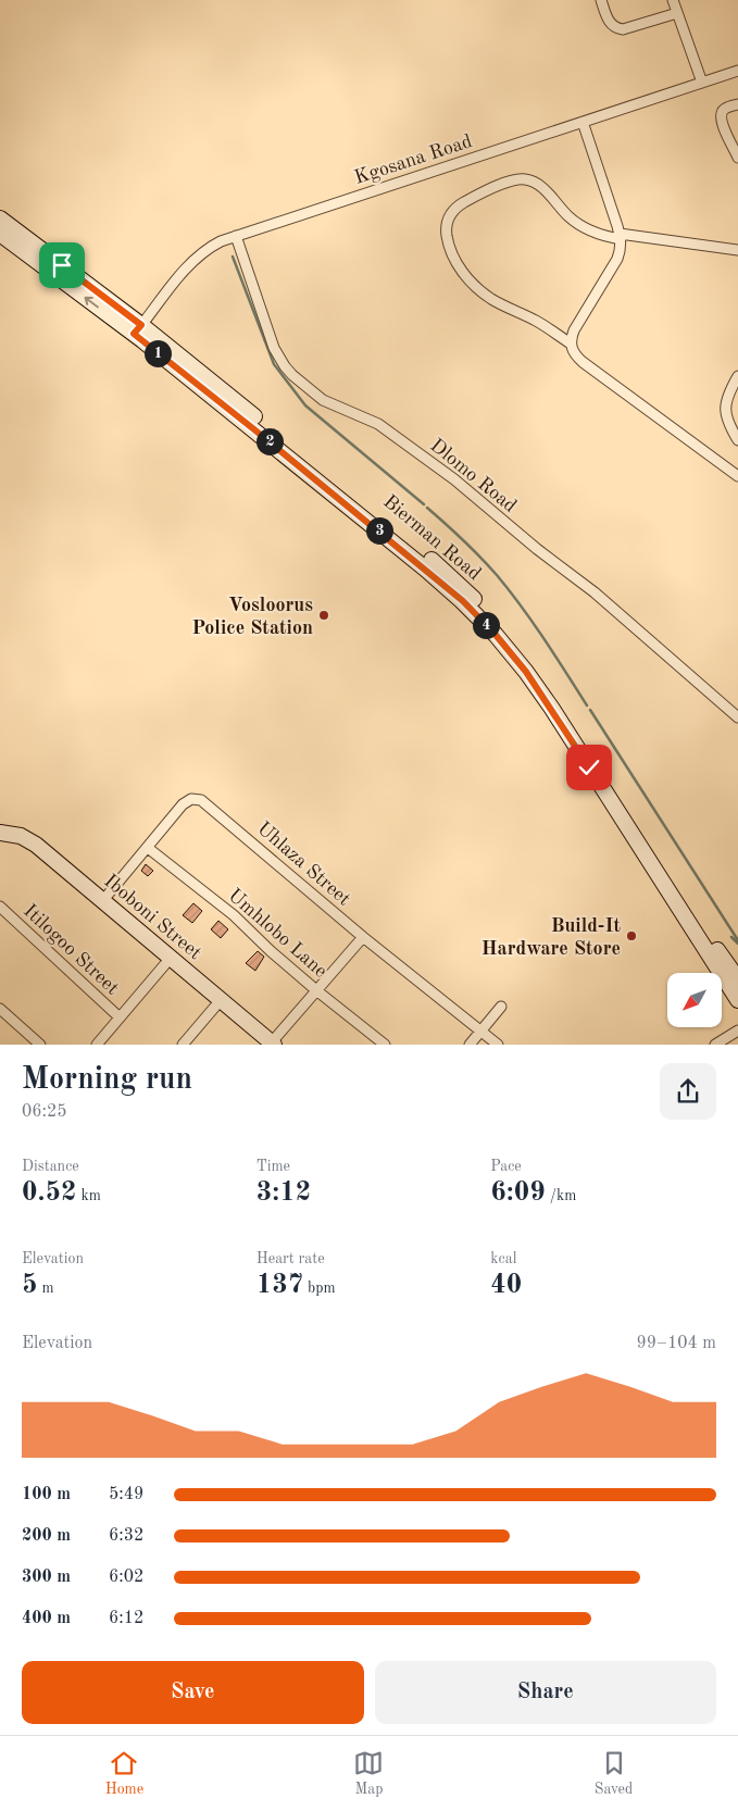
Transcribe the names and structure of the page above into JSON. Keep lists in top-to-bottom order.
{
  "streets": {
    "main road": ["Bierman Road", "Iboboni Street"],
    "street": [
      "Kgosana Road",
      "Dlomo Road",
      "Uhlaza Street",
      "Umhlobo Lane",
      "Itilogoo Street"
    ]
  },
  "crossings": [
    ["Kgosana Road", "Dlomo Road"],
    ["Kgosana Road", "Bierman Road"],
    ["Uhlaza Street", "Iboboni Street"],
    ["Uhlaza Street", "Umhlobo Lane"]
  ],
  "places": ["Vosloorus Police Station", "Build-It Hardware Store"],
  "north": "bottom left",
  "page": {
    "pins": [
      "1",
      "2",
      "3",
      "4"
    ],
    "heading": ["Morning run", "06:25"],
    "stats": [
      ["Distance", "0.52 km"],
      ["Time", "3:12"],
      ["Pace", "6:09 /km"],
      ["Elevation", "5 m"],
      ["Heart rate", "137 bpm"],
      ["kcal", "40"]
    ],
    "chart": ["Elevation", "99–104 m"],
    "list": [
      {
        "name": "100 m",
        "note": "5:49"
      },
      {
        "name": "200 m",
        "note": "6:32"
      },
      {
        "name": "300 m",
        "note": "6:02"
      },
      {
        "name": "400 m",
        "note": "6:12"
      }
    ],
    "buttons": ["Save", "Share"],
    "tabs": ["Home", "Map", "Saved"]
  }
}
